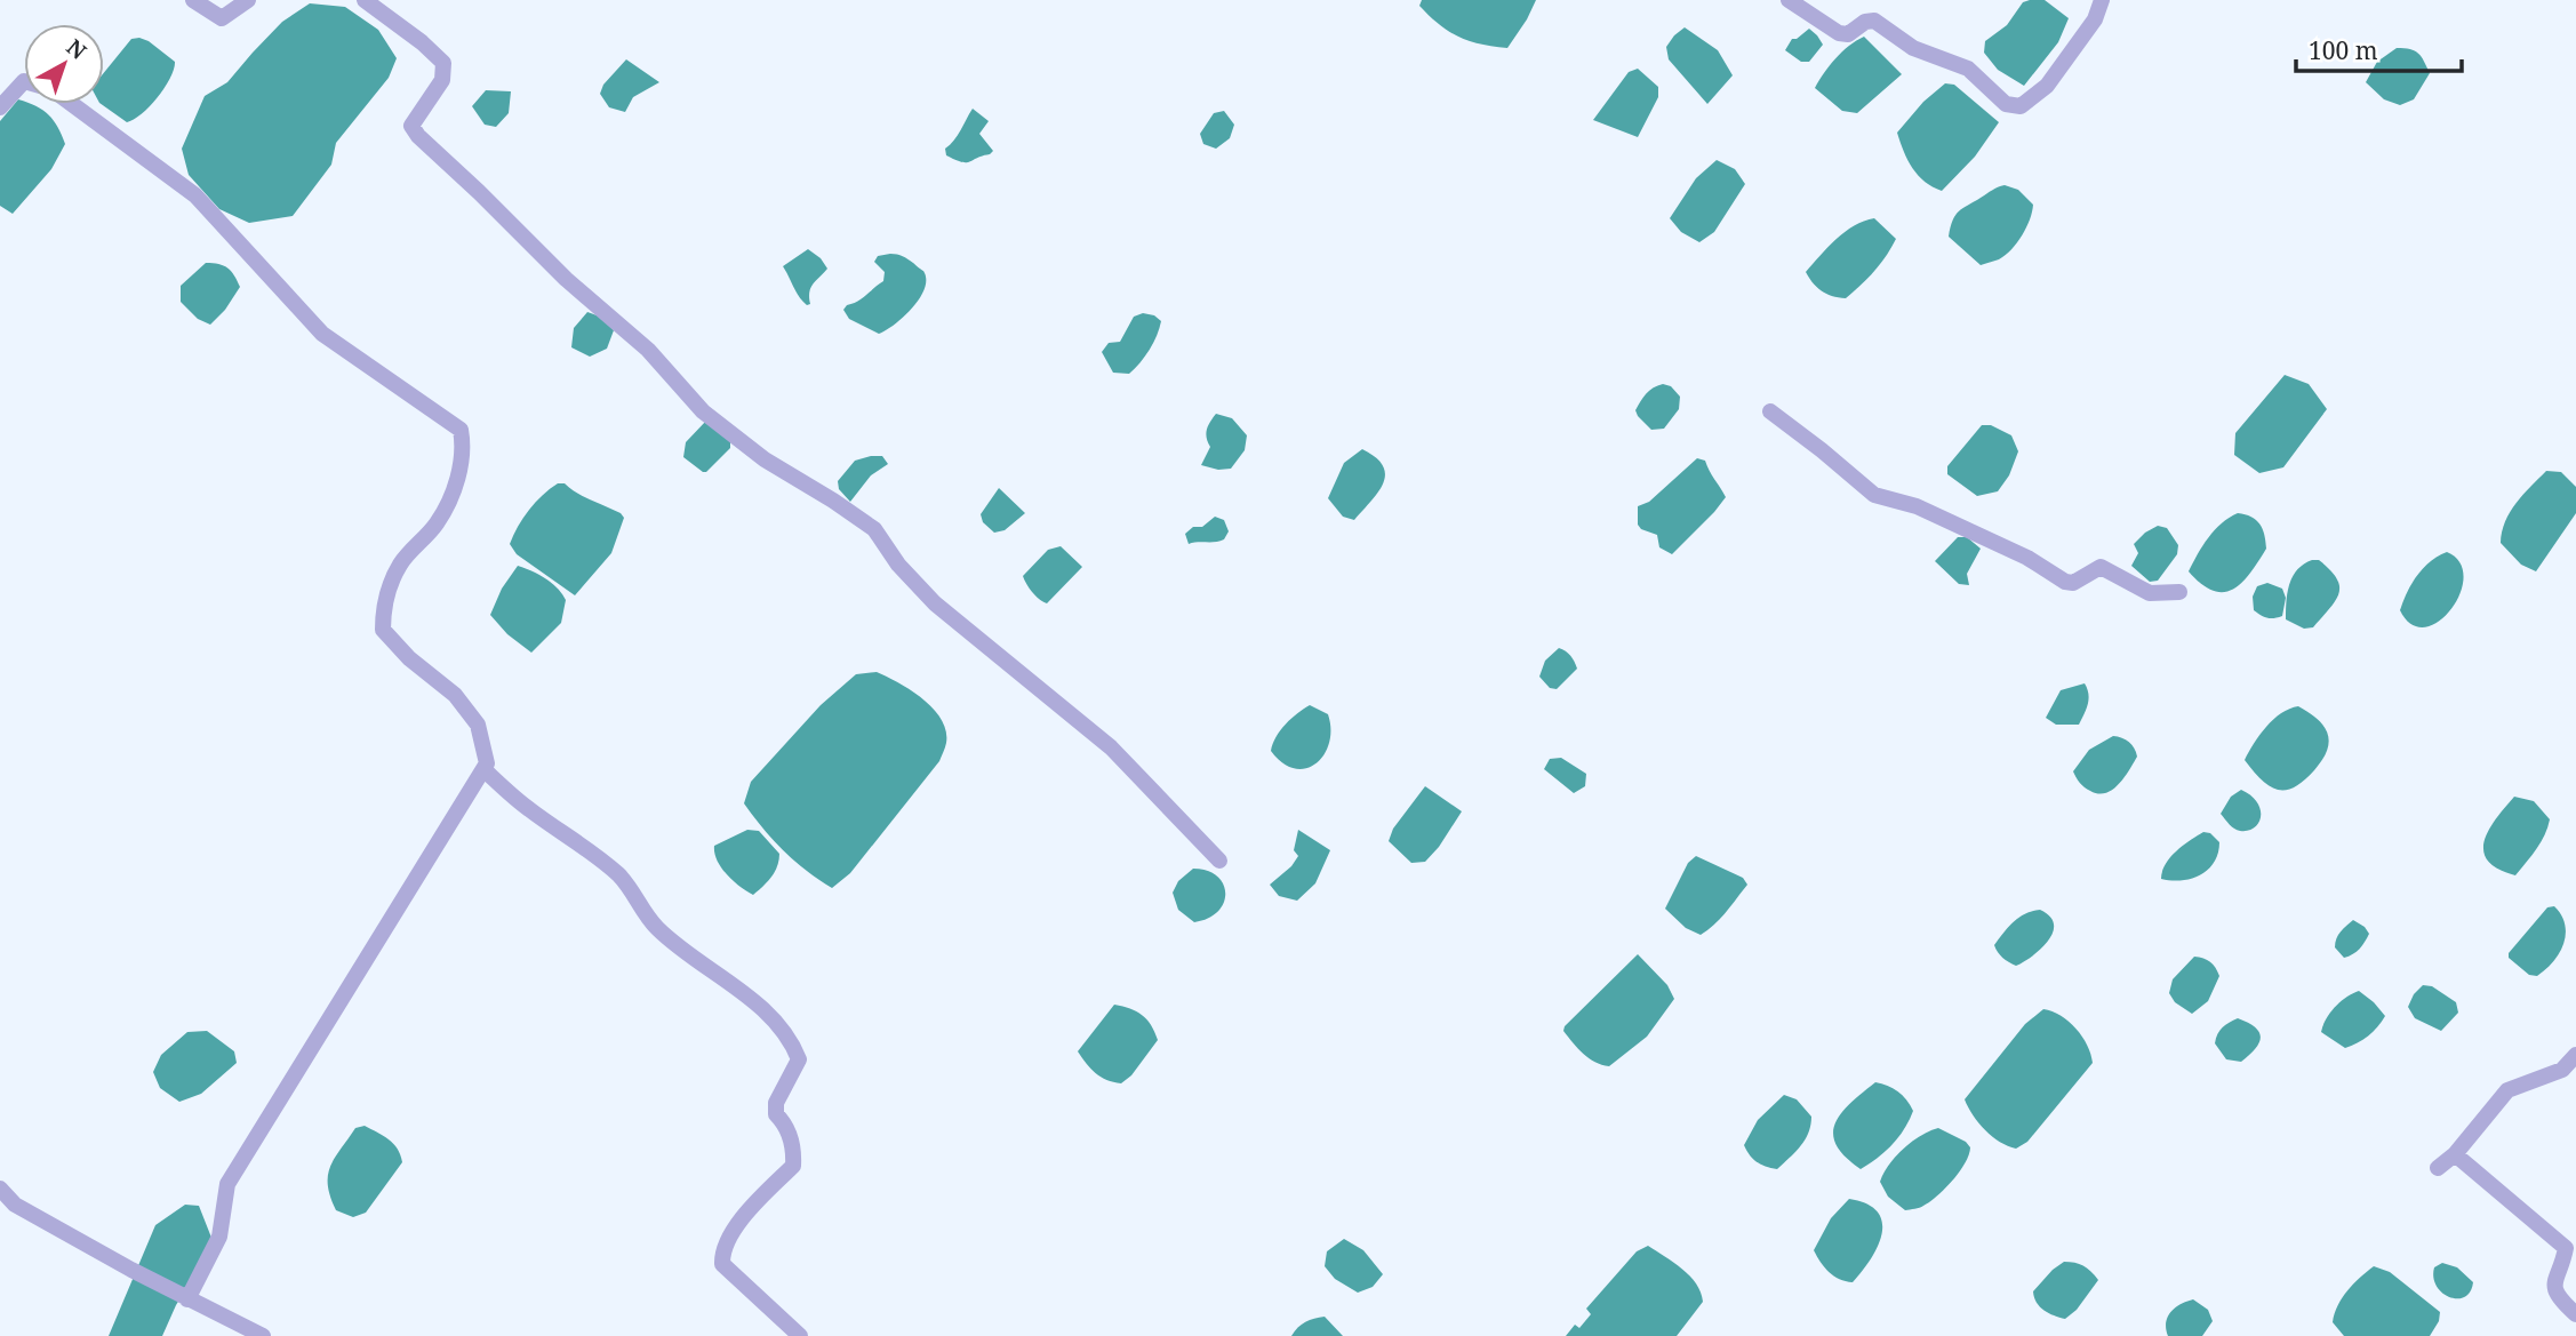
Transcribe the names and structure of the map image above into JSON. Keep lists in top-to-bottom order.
{
  "scale_bar": "100 m",
  "north": "top right"
}
